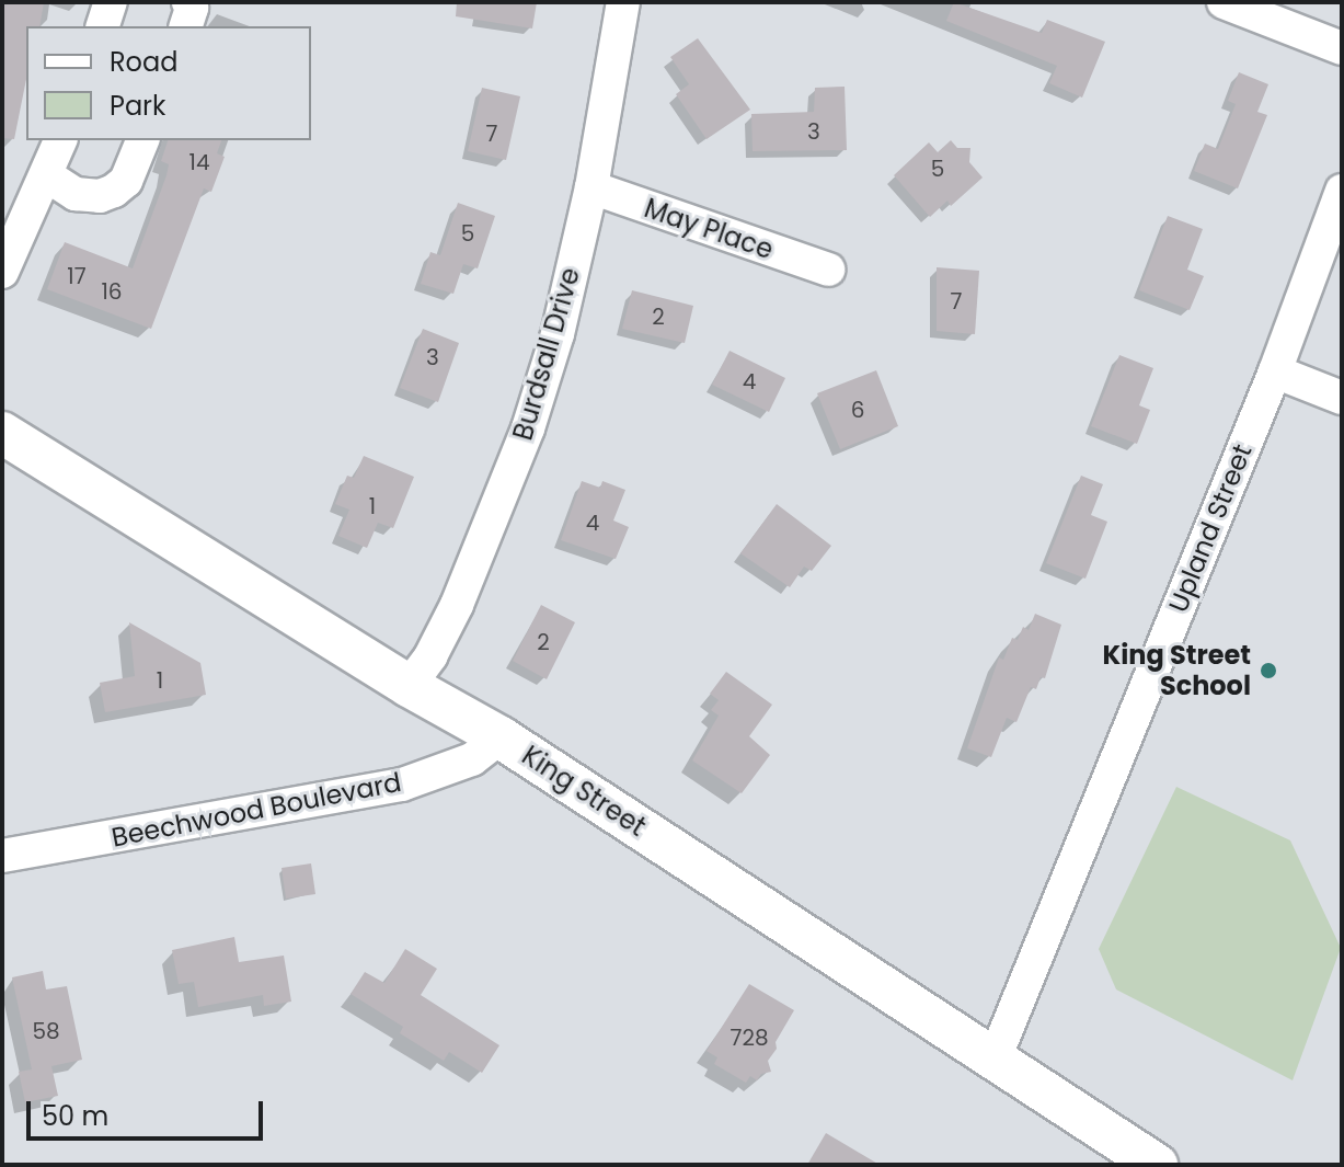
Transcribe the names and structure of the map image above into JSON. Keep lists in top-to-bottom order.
{
  "streets": {
    "main road": ["King Street"],
    "street": [
      "May Place",
      "Burdsall Drive",
      "Upland Street",
      "Beechwood Boulevard"
    ]
  },
  "crossings": [
    ["May Place", "Burdsall Drive"],
    ["Burdsall Drive", "King Street"],
    ["Upland Street", "King Street"],
    ["King Street", "Beechwood Boulevard"]
  ],
  "places": ["King Street School"],
  "house_numbers": [
    "3",
    "7",
    "14",
    "5",
    "5",
    "17",
    "16",
    "7",
    "2",
    "3",
    "4",
    "6",
    "1",
    "4",
    "2",
    "1",
    "58",
    "728"
  ],
  "legend": ["Road", "Park"],
  "scale_bar": "50 m"
}
